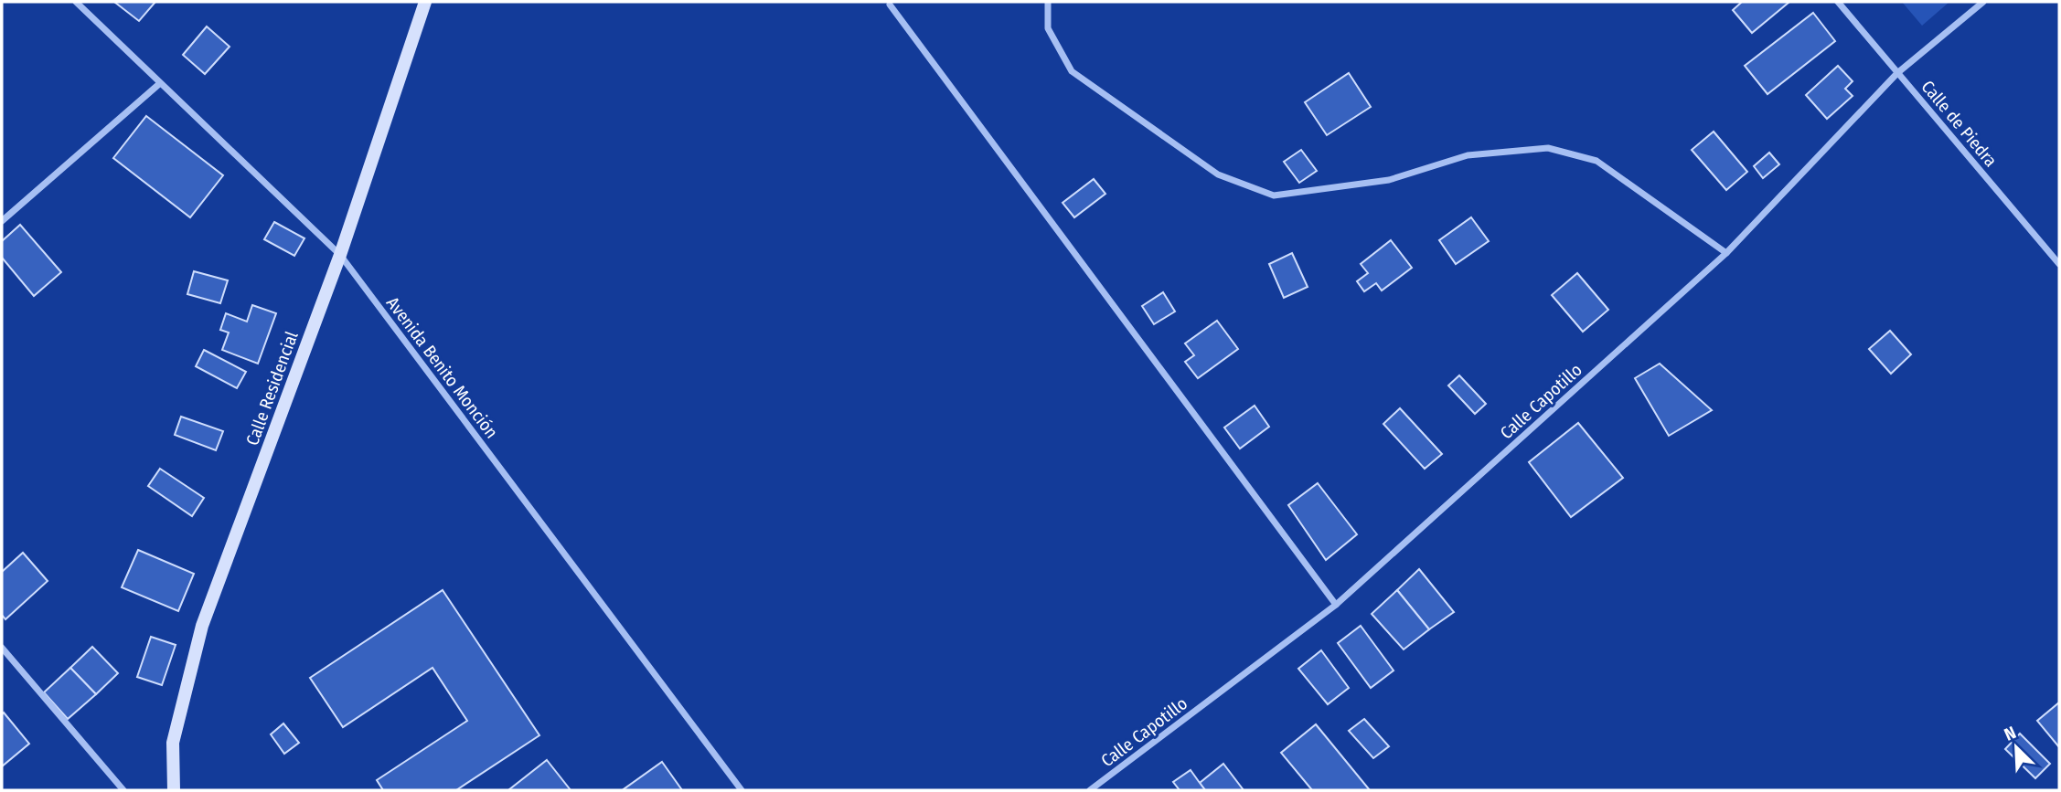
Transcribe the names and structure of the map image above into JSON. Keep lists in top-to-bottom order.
{
  "streets": {
    "main road": ["Calle Residencial"],
    "street": ["Calle de Piedra", "Avenida Benito Monción", "Calle Capotillo"]
  },
  "crossings": [
    ["Calle de Piedra", "Calle Capotillo"],
    ["Avenida Benito Monción", "Calle Residencial"]
  ],
  "north": "top left"
}
